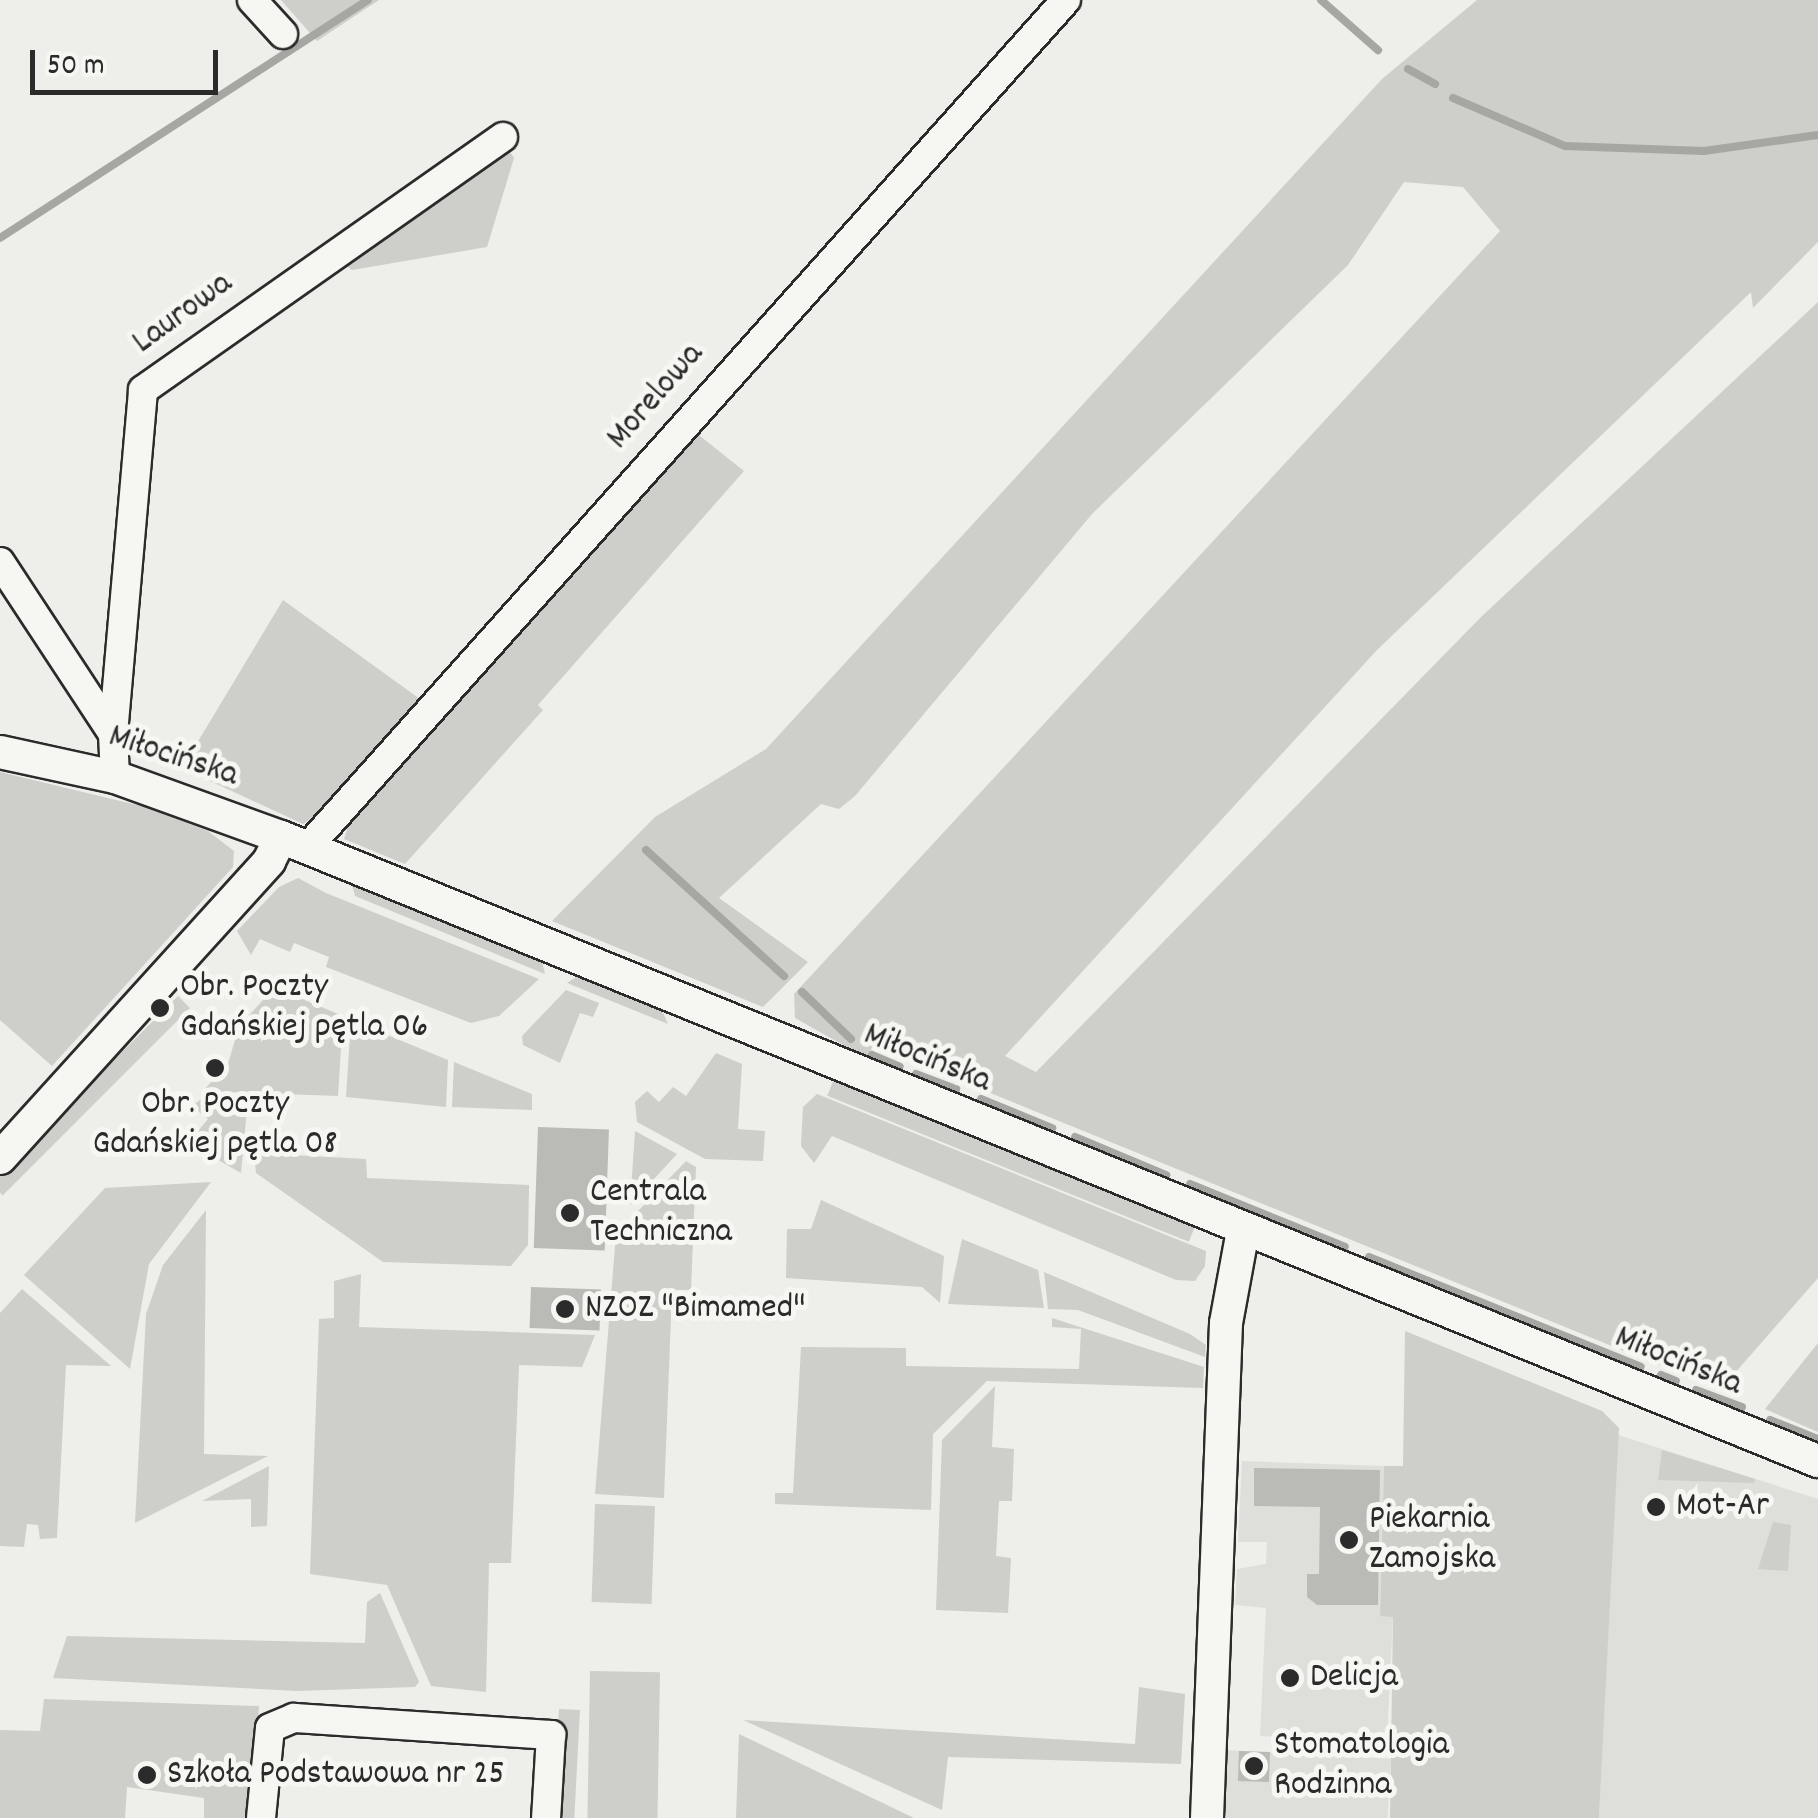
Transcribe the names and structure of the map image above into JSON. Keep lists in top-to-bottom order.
{
  "streets": {
    "street": ["Laurowa", "Morelowa", "Miłocińska"]
  },
  "crossings": [
    ["Laurowa", "Miłocińska"],
    ["Morelowa", "Miłocińska"]
  ],
  "places": [
    "Obr. Poczty Gdańskiej pętla 06",
    "Obr. Poczty Gdańskiej pętla 08",
    "Centrala Techniczna",
    "NZOZ \"Bimamed\"",
    "Mot-Ar",
    "Piekarnia Zamojska",
    "Delicja",
    "Stomatologia Rodzinna",
    "Szkoła Podstawowa nr 25"
  ],
  "scale_bar": "50 m"
}
